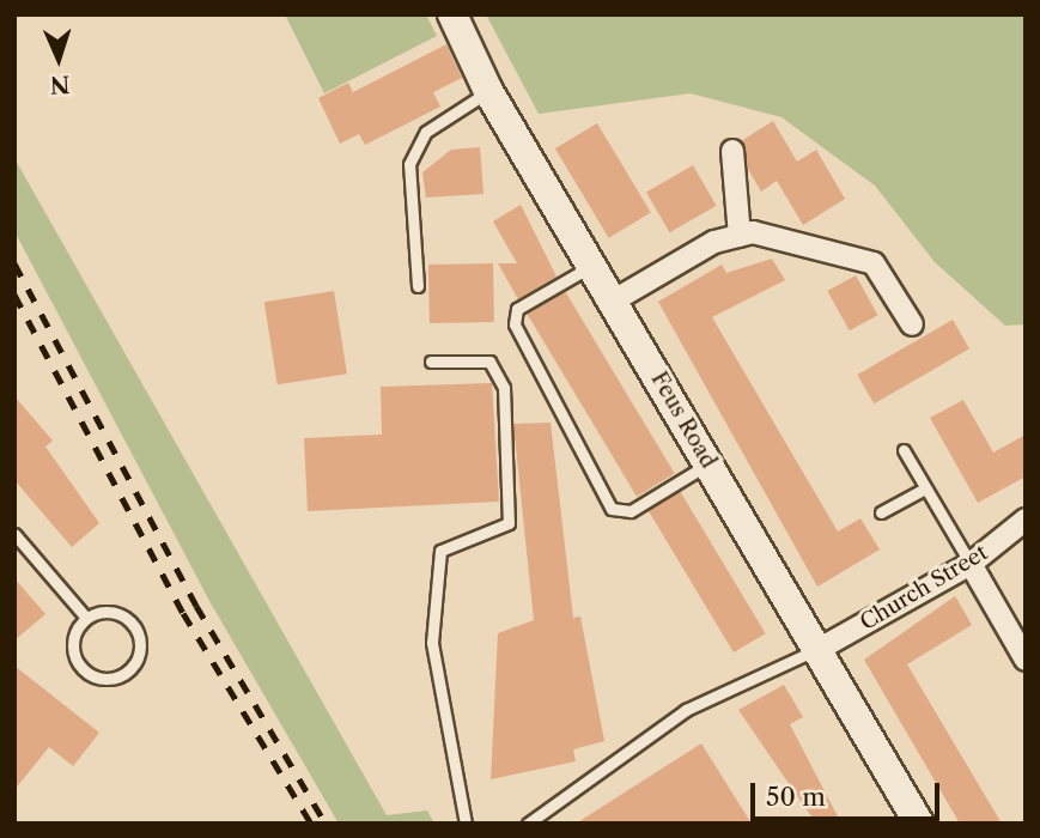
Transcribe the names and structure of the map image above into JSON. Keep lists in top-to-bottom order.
{
  "streets": {
    "street": ["Feus Road", "Church Street"]
  },
  "crossings": [
    ["Feus Road", "Church Street"]
  ],
  "scale_bar": "50 m",
  "north": "bottom"
}
